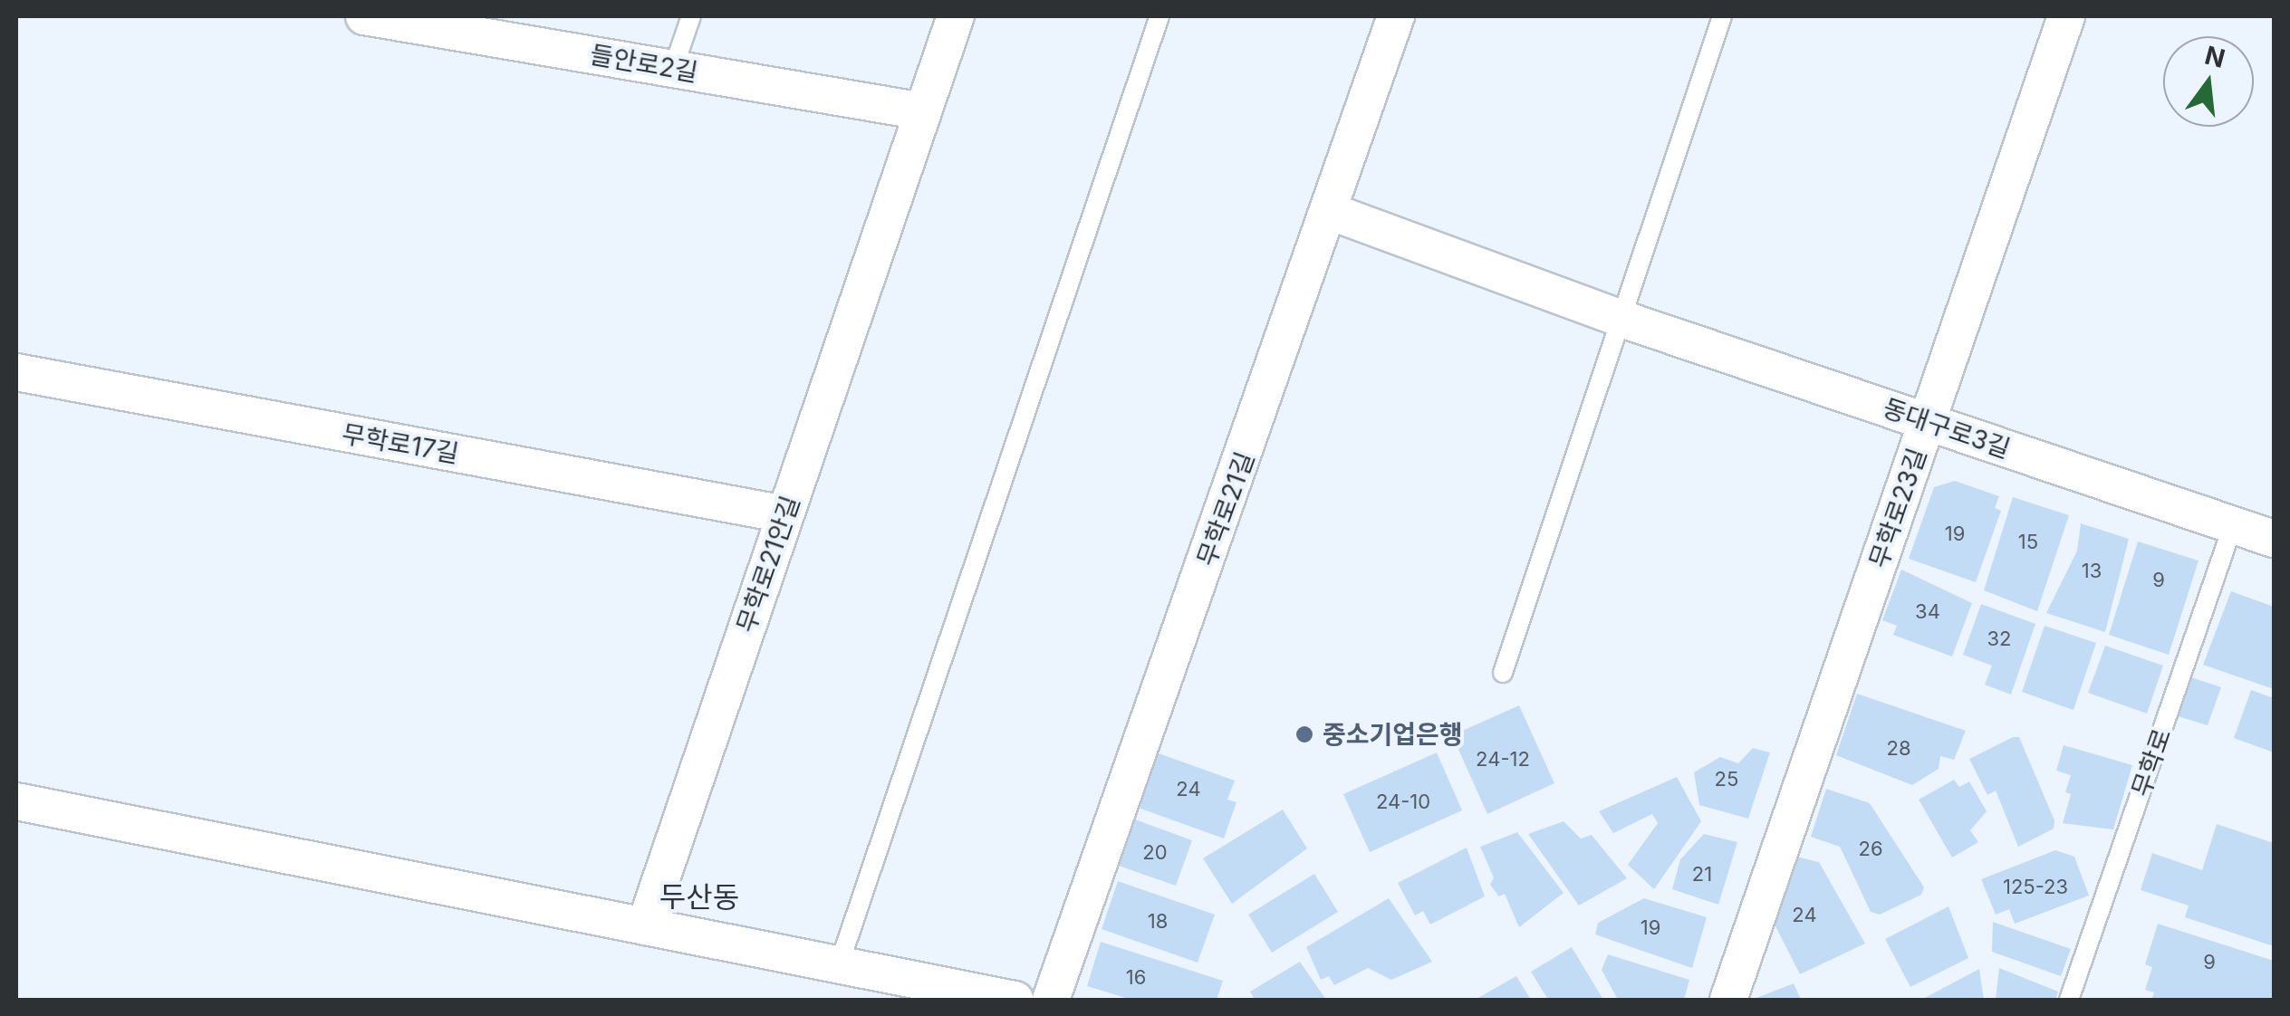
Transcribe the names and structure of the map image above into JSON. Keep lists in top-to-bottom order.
{
  "streets": {
    "street": [
      "들안로2길",
      "동대구로3길",
      "무학로17길",
      "무학로23길",
      "무학로21길",
      "무학로21안길"
    ],
    "lane": ["무학로"]
  },
  "crossings": [
    ["들안로2길", "무학로21안길"],
    ["동대구로3길", "무학로23길"],
    ["동대구로3길", "무학로21길"],
    ["동대구로3길", "무학로"],
    ["무학로17길", "무학로21안길"]
  ],
  "districts": ["두산동"],
  "places": ["중소기업은행"],
  "house_numbers": [
    "19",
    "15",
    "13",
    "9",
    "34",
    "32",
    "28",
    "24-12",
    "25",
    "24",
    "24-10",
    "26",
    "20",
    "21",
    "125-23",
    "24",
    "18",
    "19",
    "9",
    "16"
  ],
  "north": "top"
}
